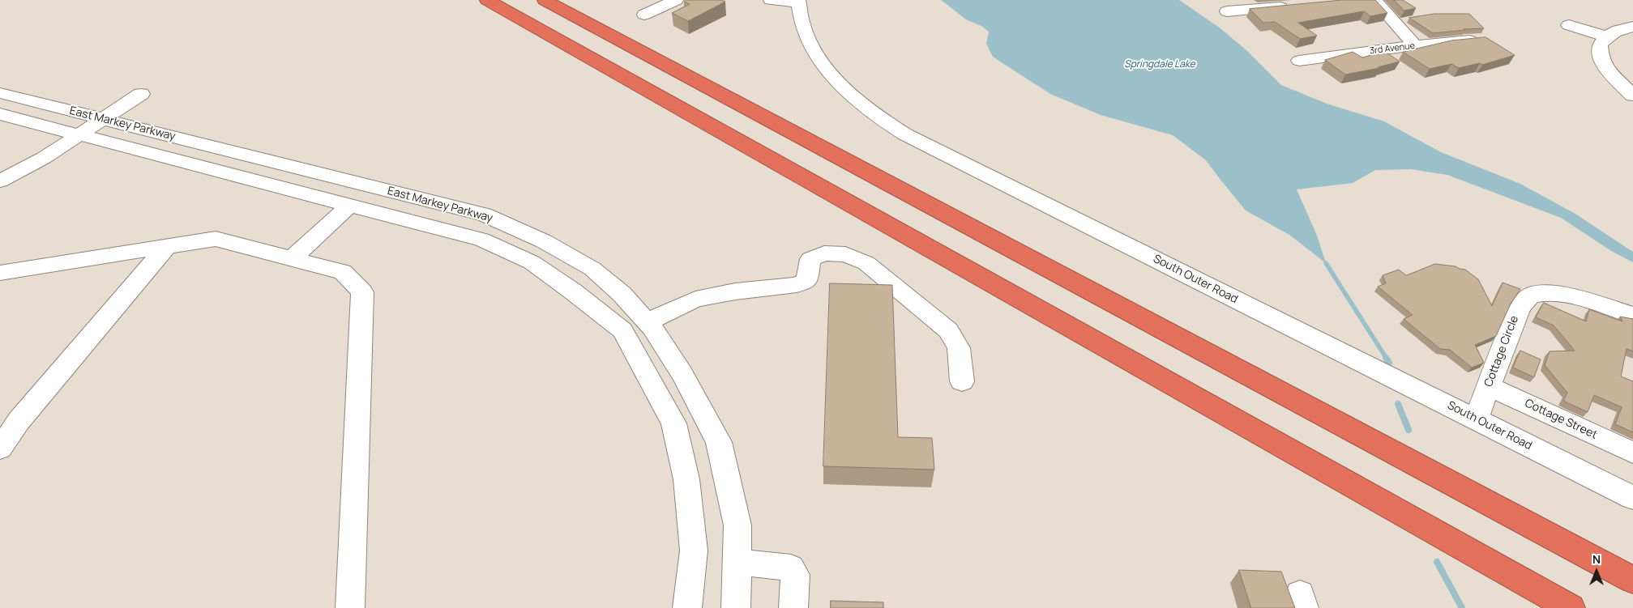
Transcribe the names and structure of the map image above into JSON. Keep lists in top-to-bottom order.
{
  "streets": {
    "street": [
      "3rd Avenue",
      "East Markey Parkway",
      "South Outer Road",
      "Cottage Circle",
      "Cottage Street"
    ]
  },
  "crossings": [
    ["South Outer Road", "Cottage Circle"],
    ["Cottage Circle", "Cottage Street"]
  ],
  "water": ["Springdale Lake"],
  "north": "top"
}
